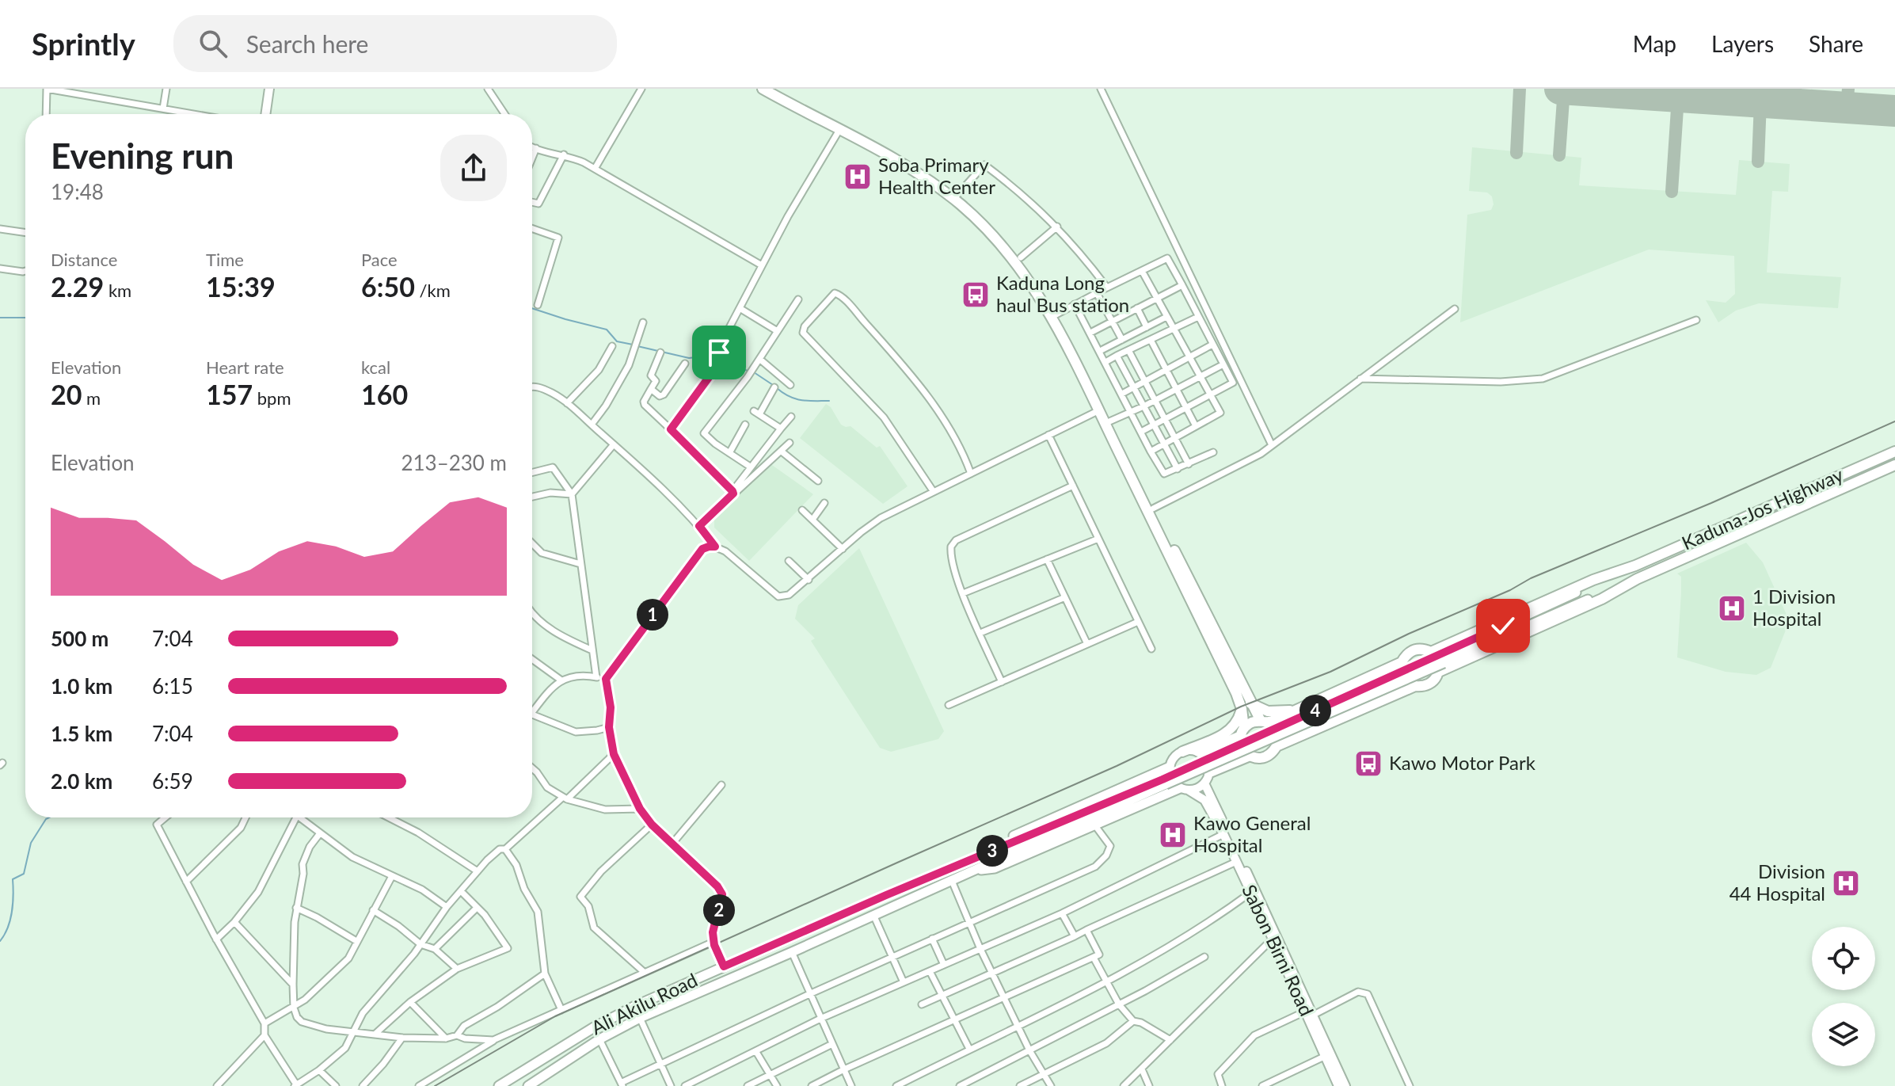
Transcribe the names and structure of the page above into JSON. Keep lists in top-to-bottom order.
{
  "streets": {
    "highway": ["Kaduna-Jos Highway"],
    "main road": ["Ali Akilu Road"],
    "street": ["Sabon Birni Road"]
  },
  "crossings": [
    ["Kaduna-Jos Highway", "Ali Akilu Road"]
  ],
  "places": {
    "hospital": [
      "Soba Primary Health Center",
      "1 Division Hospital",
      "Kawo General Hospital",
      "Division 44 Hospital"
    ],
    "bus stop": ["Kaduna Long haul Bus station", "Kawo Motor Park"]
  },
  "page": {
    "header": "Sprintly",
    "search": "Search here",
    "nav": ["Map", "Layers", "Share"],
    "heading": ["Evening run", "19:48"],
    "stats": [
      ["Distance", "2.29 km"],
      ["Time", "15:39"],
      ["Pace", "6:50 /km"],
      ["Elevation", "20 m"],
      ["Heart rate", "157 bpm"],
      ["kcal", "160"]
    ],
    "chart": ["Elevation", "213–230 m"],
    "pins": [
      "1",
      "4",
      "3",
      "2"
    ],
    "list": [
      {
        "name": "500 m",
        "note": "7:04"
      },
      {
        "name": "1.0 km",
        "note": "6:15"
      },
      {
        "name": "1.5 km",
        "note": "7:04"
      },
      {
        "name": "2.0 km",
        "note": "6:59"
      }
    ]
  }
}
